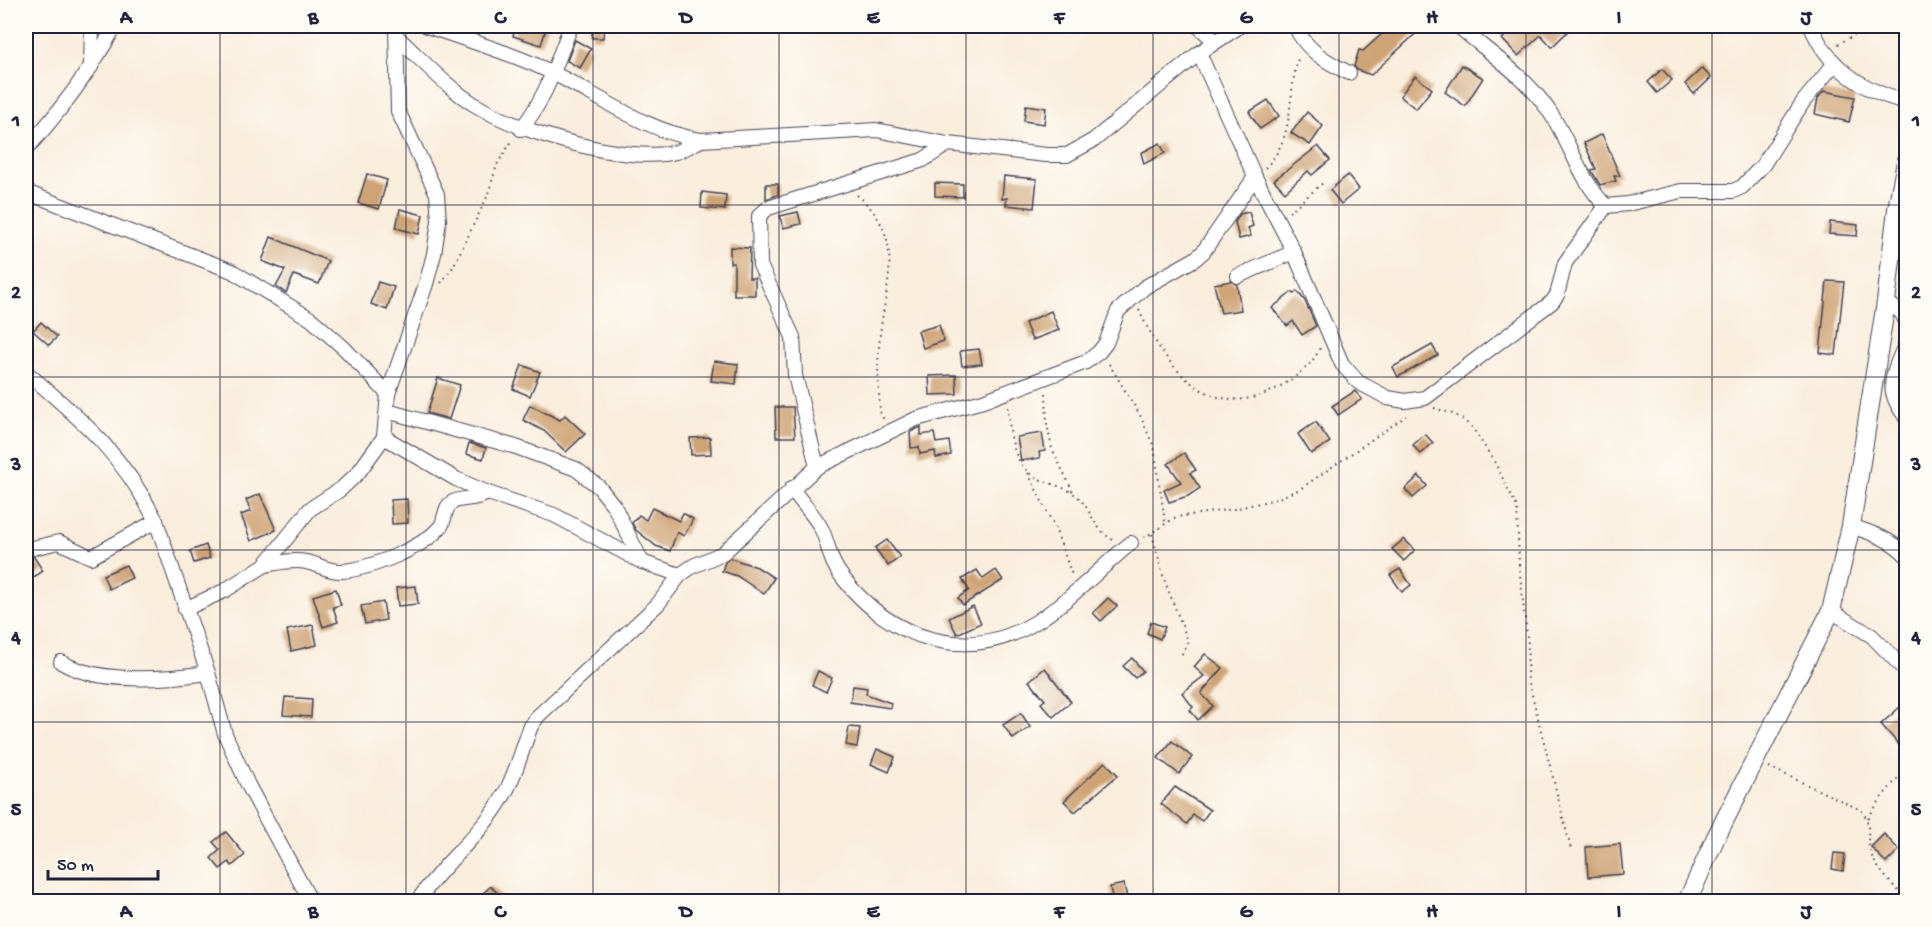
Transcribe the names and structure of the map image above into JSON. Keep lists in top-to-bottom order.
{
  "scale_bar": "50 m",
  "grid": {
    "columns": [
      "A",
      "B",
      "C",
      "D",
      "E",
      "F",
      "G",
      "H",
      "I",
      "J"
    ],
    "rows": [
      "1",
      "2",
      "3",
      "4",
      "5"
    ]
  }
}
